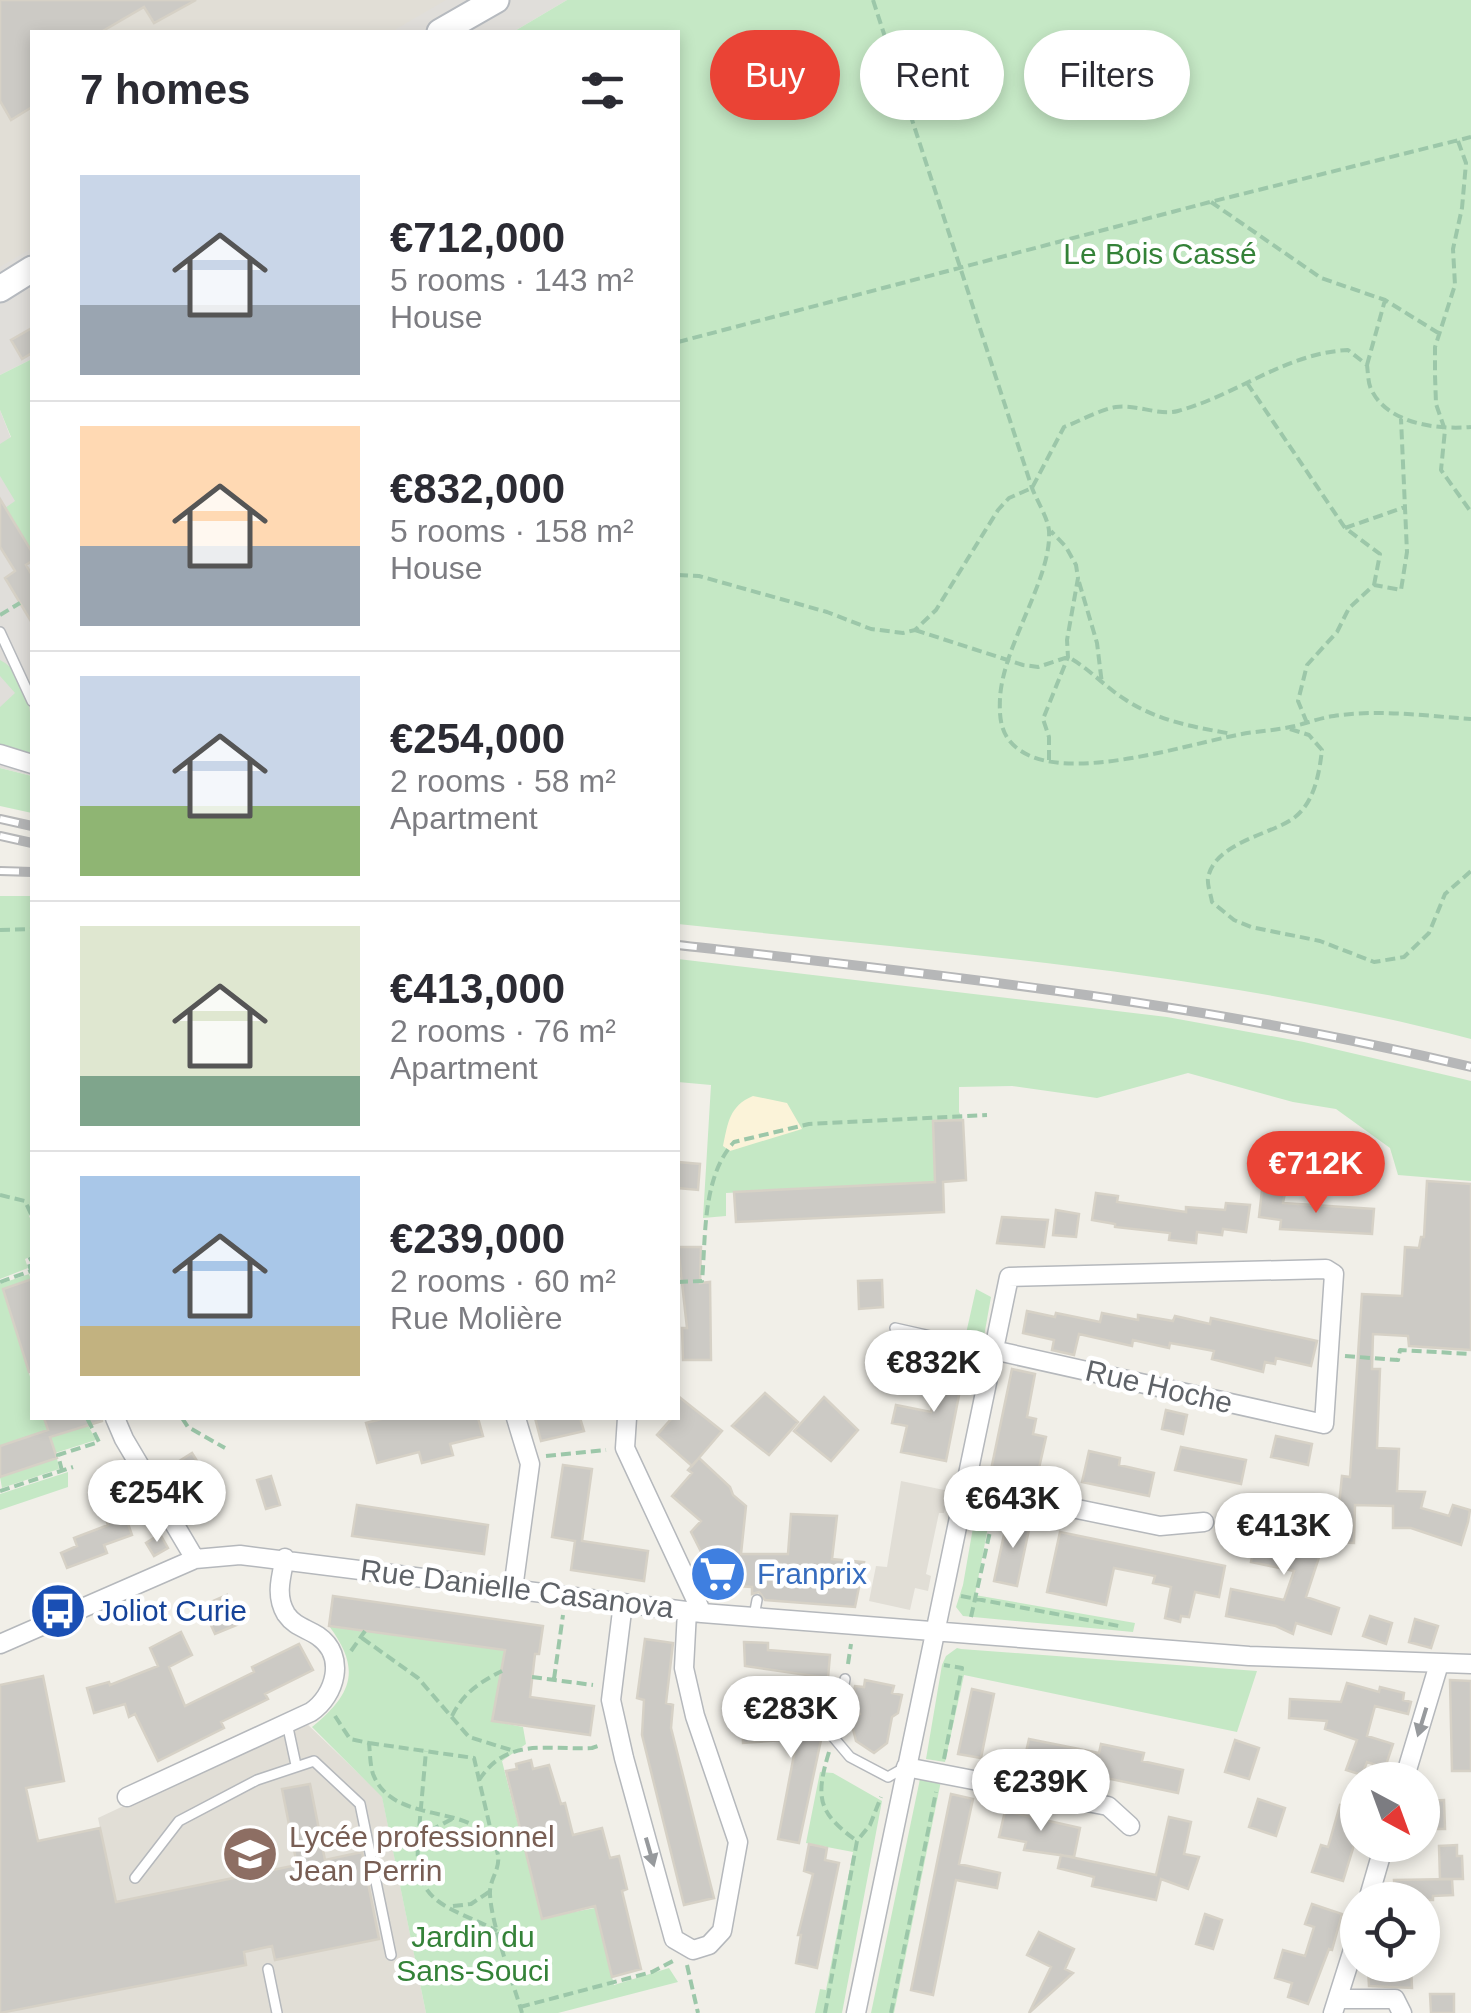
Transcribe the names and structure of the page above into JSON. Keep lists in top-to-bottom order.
{
  "streets": {
    "street": ["Rue Hoche", "Rue Danielle Casanova"]
  },
  "parks": ["Le Bois Cassé", "Jardin du Sans-Souci"],
  "places": {
    "supermarket": ["Franprix"],
    "bus stop": ["Joliot Curie"],
    "school or university": ["Lycée professionnel Jean Perrin"]
  },
  "north": "bottom right",
  "page": {
    "chip": ["Buy", "Rent", "Filters"],
    "heading": "7 homes",
    "list": [
      {
        "name": "€712,000",
        "note": "5 rooms · 143 m² · House"
      },
      {
        "name": "€832,000",
        "note": "5 rooms · 158 m² · House"
      },
      {
        "name": "€254,000",
        "note": "2 rooms · 58 m² · Apartment"
      },
      {
        "name": "€413,000",
        "note": "2 rooms · 76 m² · Apartment"
      },
      {
        "name": "€239,000",
        "note": "2 rooms · 60 m² · Rue Molière"
      }
    ],
    "price": [
      "€712K",
      "€832K",
      "€254K",
      "€643K",
      "€413K",
      "€283K",
      "€239K"
    ]
  }
}
